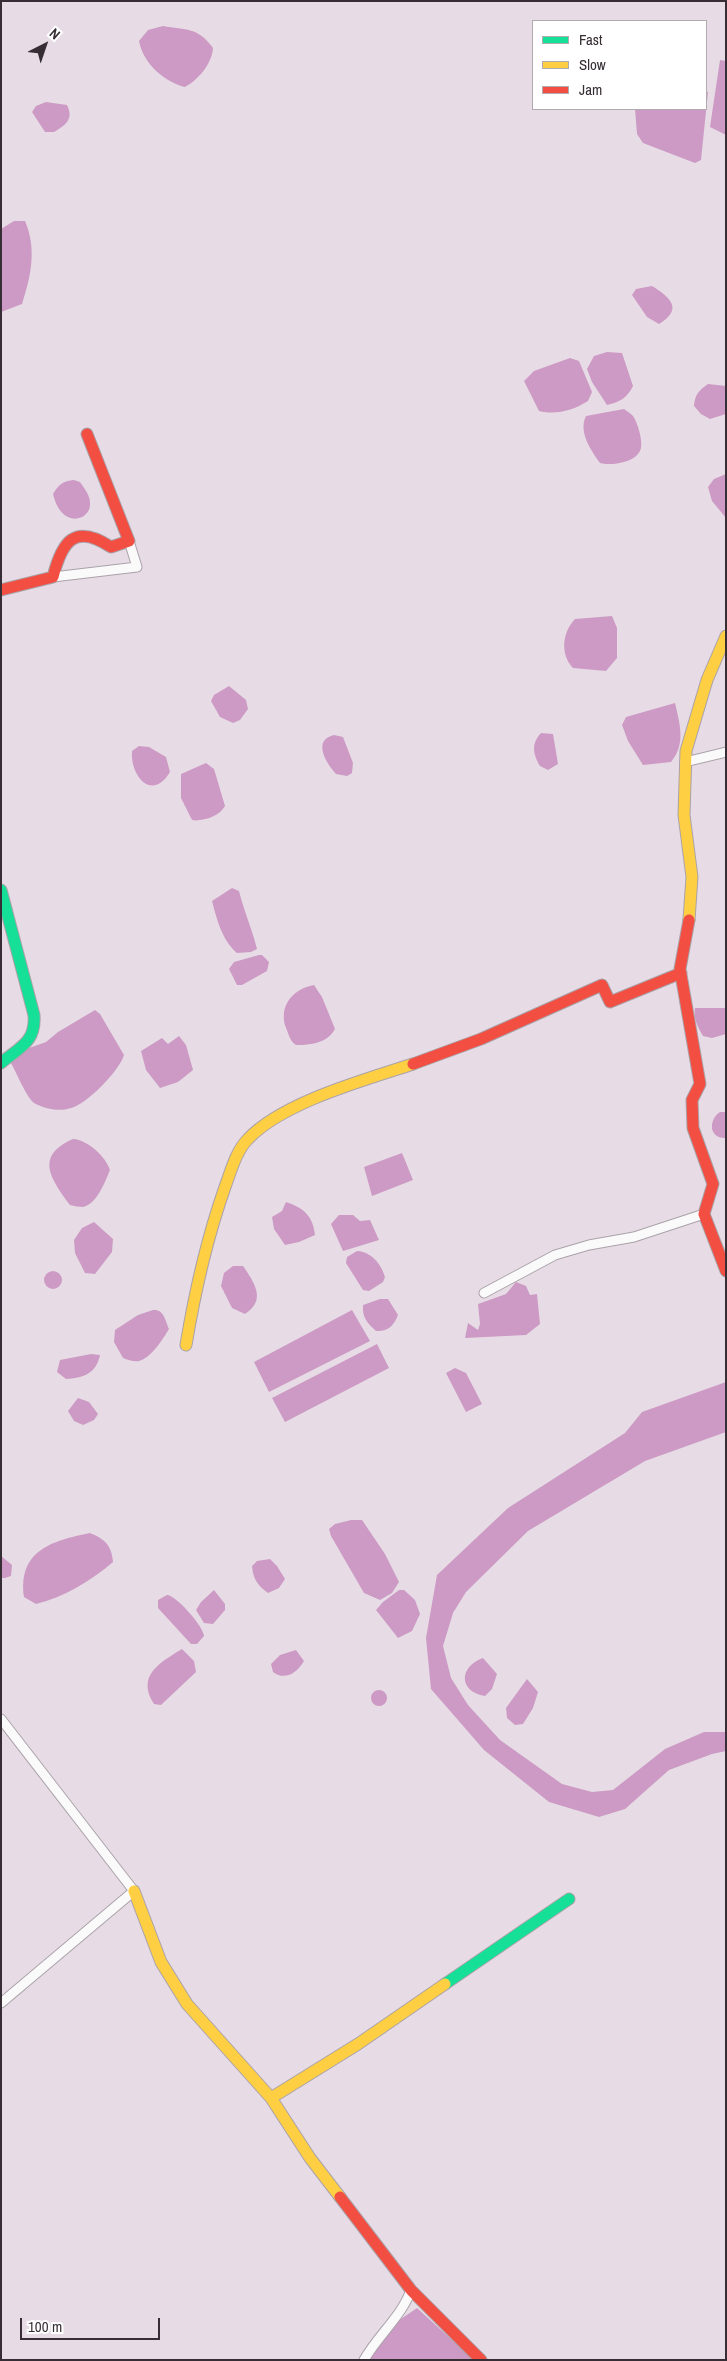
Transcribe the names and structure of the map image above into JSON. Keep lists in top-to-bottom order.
{
  "legend": ["Fast", "Slow", "Jam"],
  "scale_bar": "100 m",
  "north": "top right"
}
